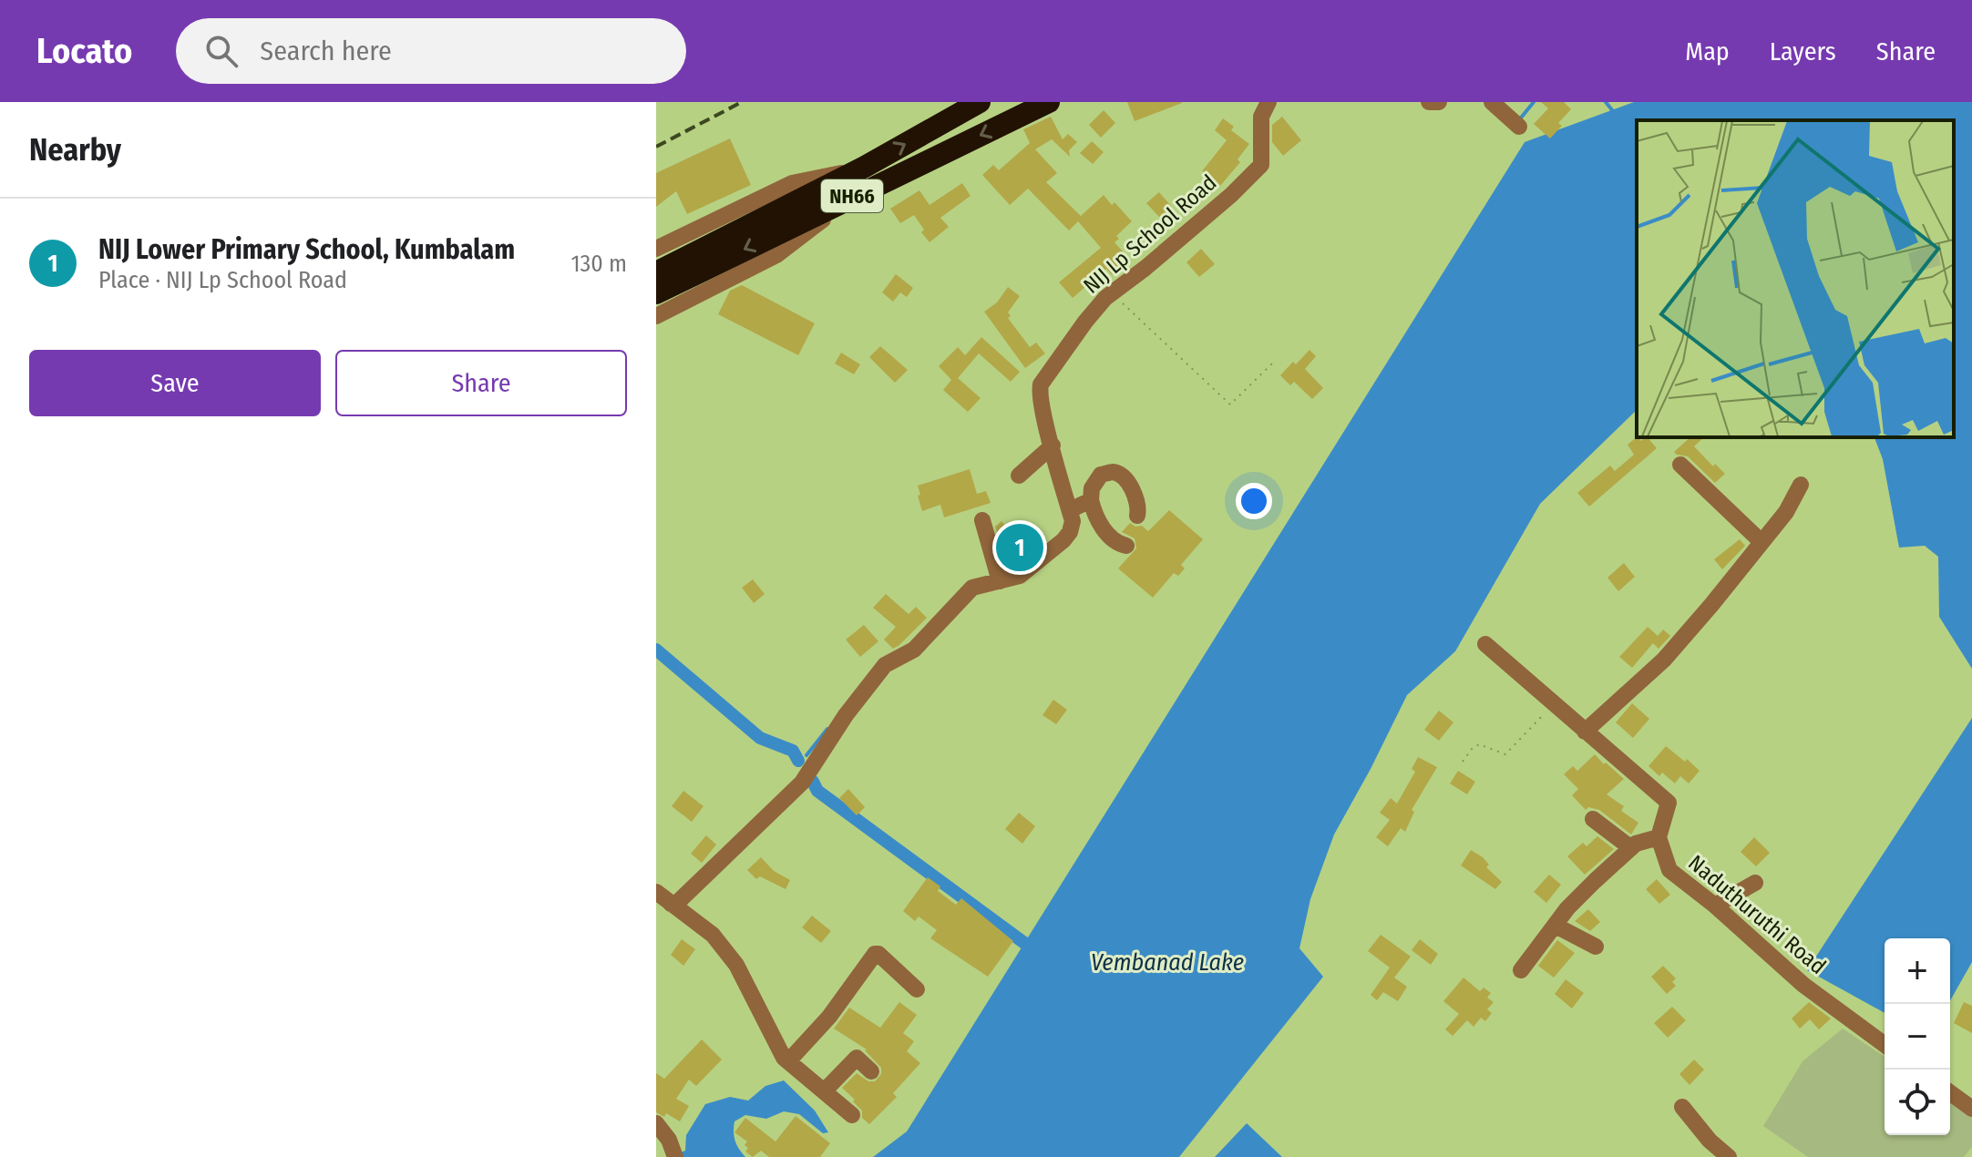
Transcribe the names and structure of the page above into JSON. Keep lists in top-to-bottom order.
{
  "streets": {
    "highway": ["NH66"],
    "street": ["NIJ Lp School Road", "Naduthuruthi Road"]
  },
  "water": ["Vembanad Lake"],
  "page": {
    "header": "Locato",
    "search": "Search here",
    "nav": ["Map", "Layers", "Share"],
    "heading": "Nearby",
    "list": [
      {
        "mark": "1",
        "name": "NIJ Lower Primary School, Kumbalam",
        "note": "Place · NIJ Lp School Road",
        "value": "130 m"
      }
    ],
    "buttons": ["Save", "Share"],
    "pins": "1",
    "map_buttons": ["+", "−"]
  }
}
